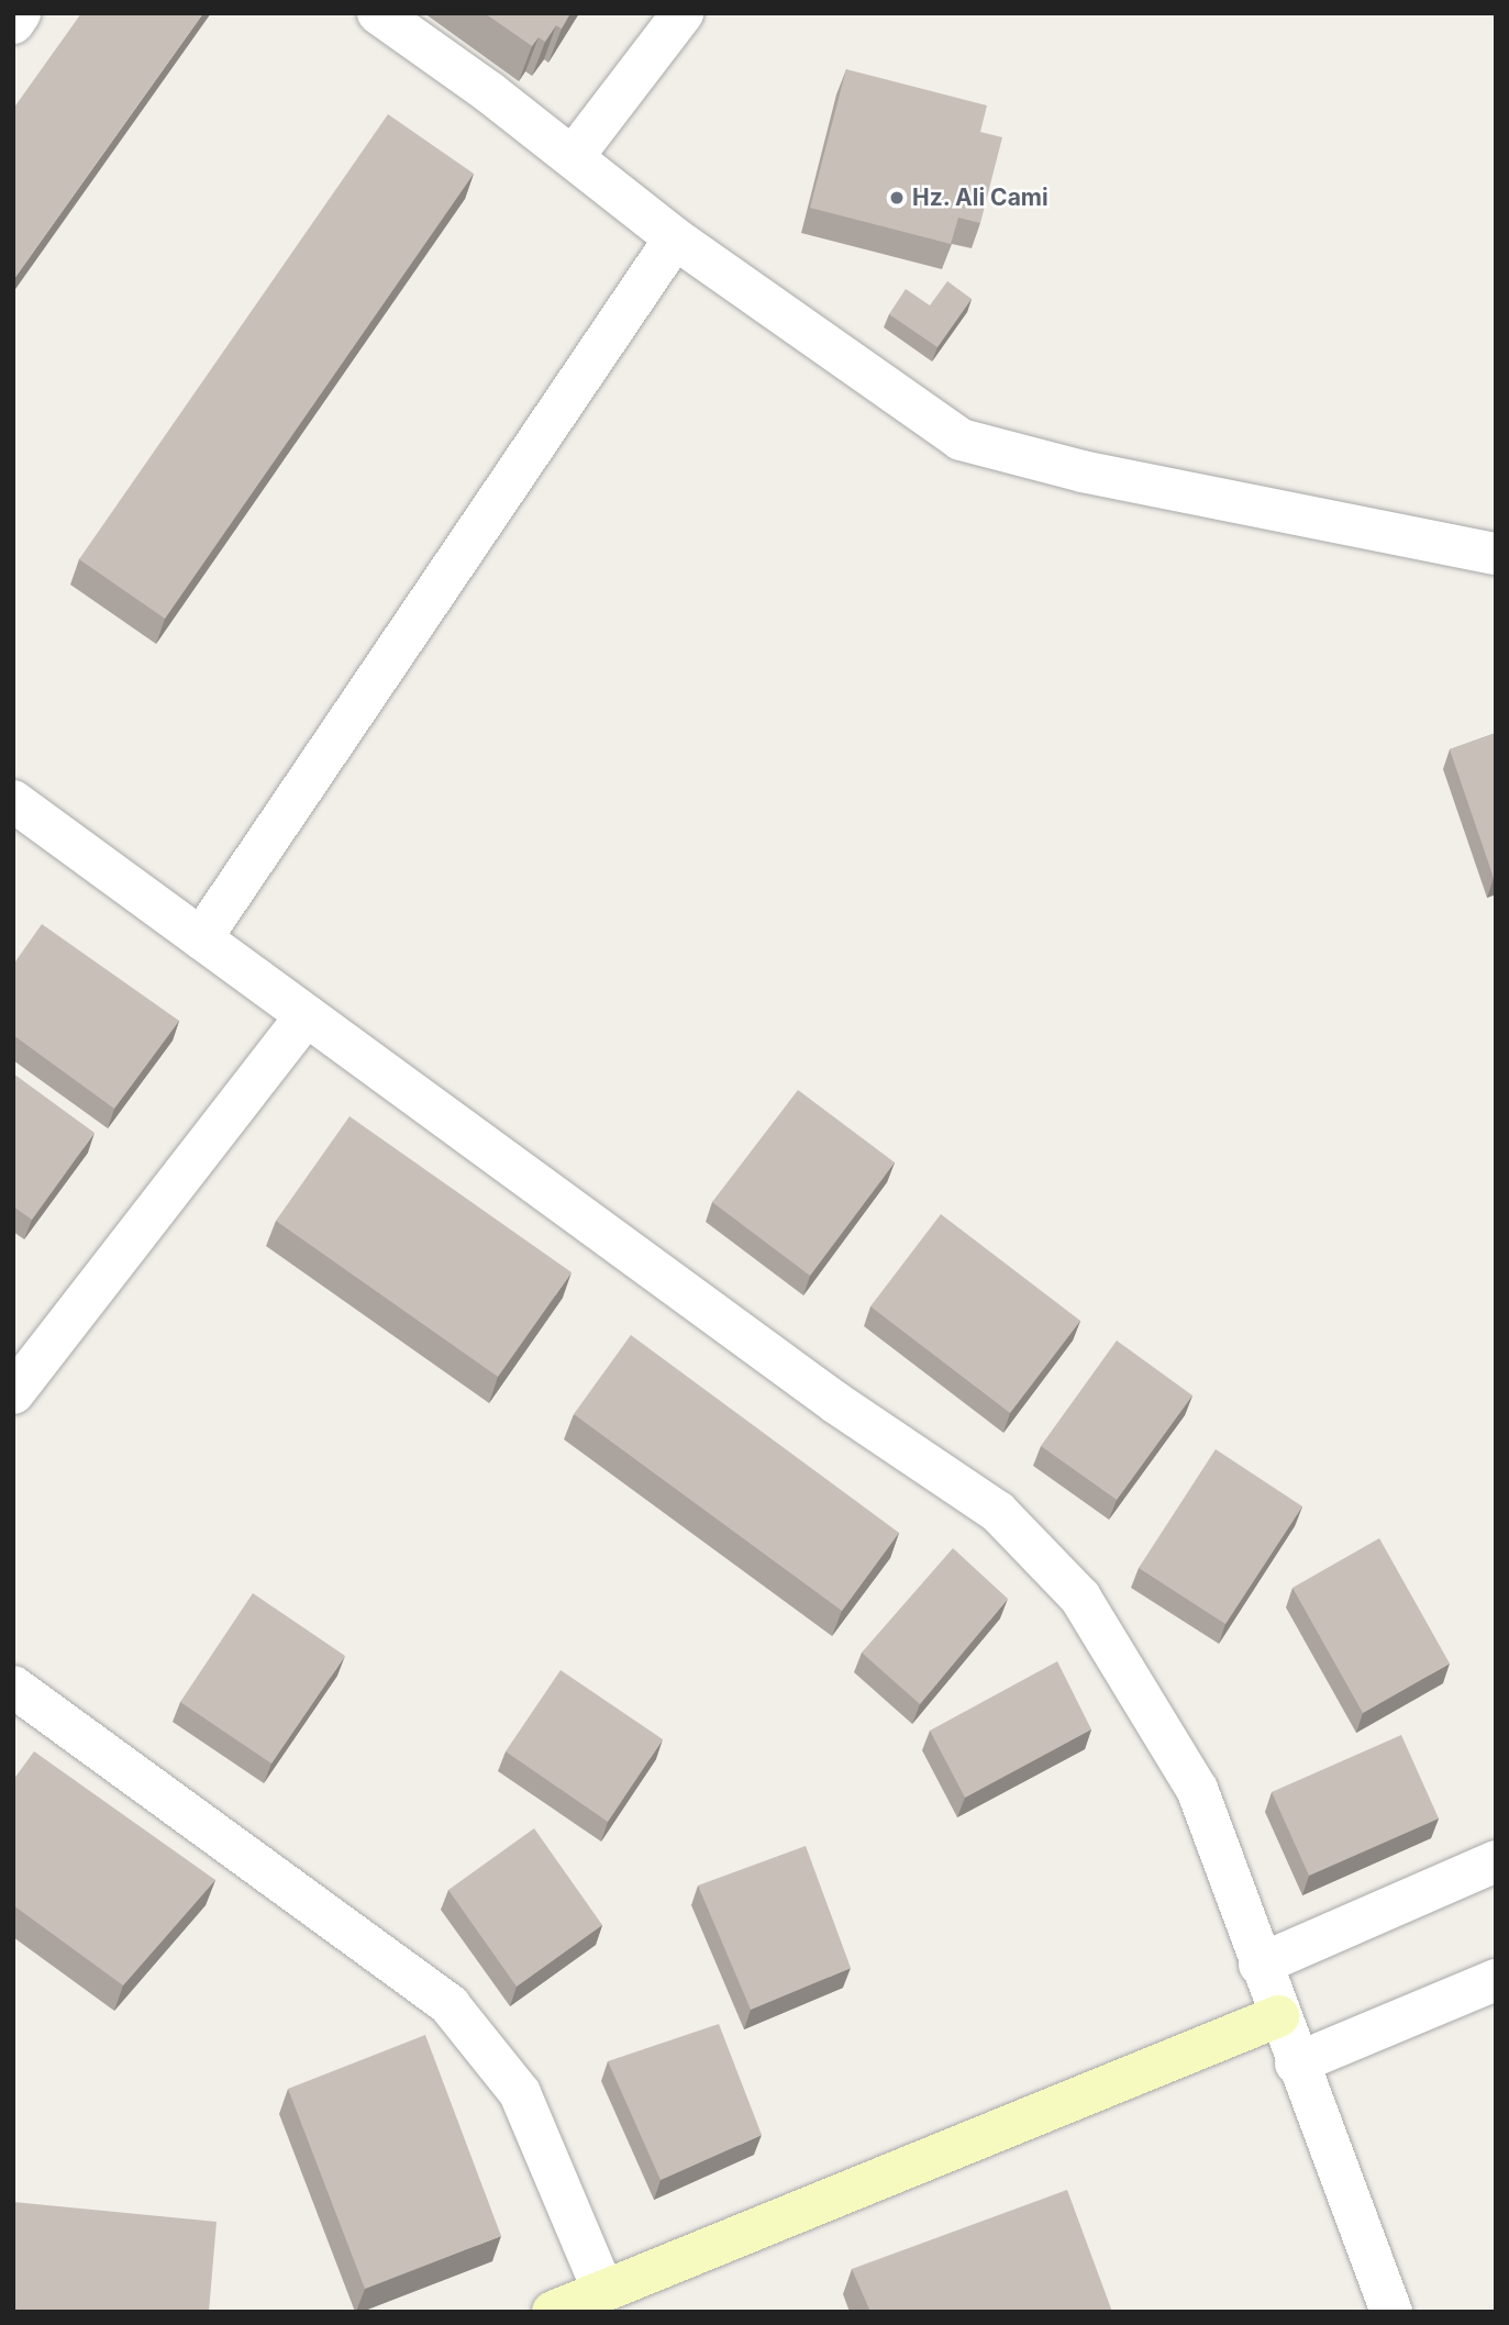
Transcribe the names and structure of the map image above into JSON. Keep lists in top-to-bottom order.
{
  "places": ["Hz. Ali Cami"]
}
